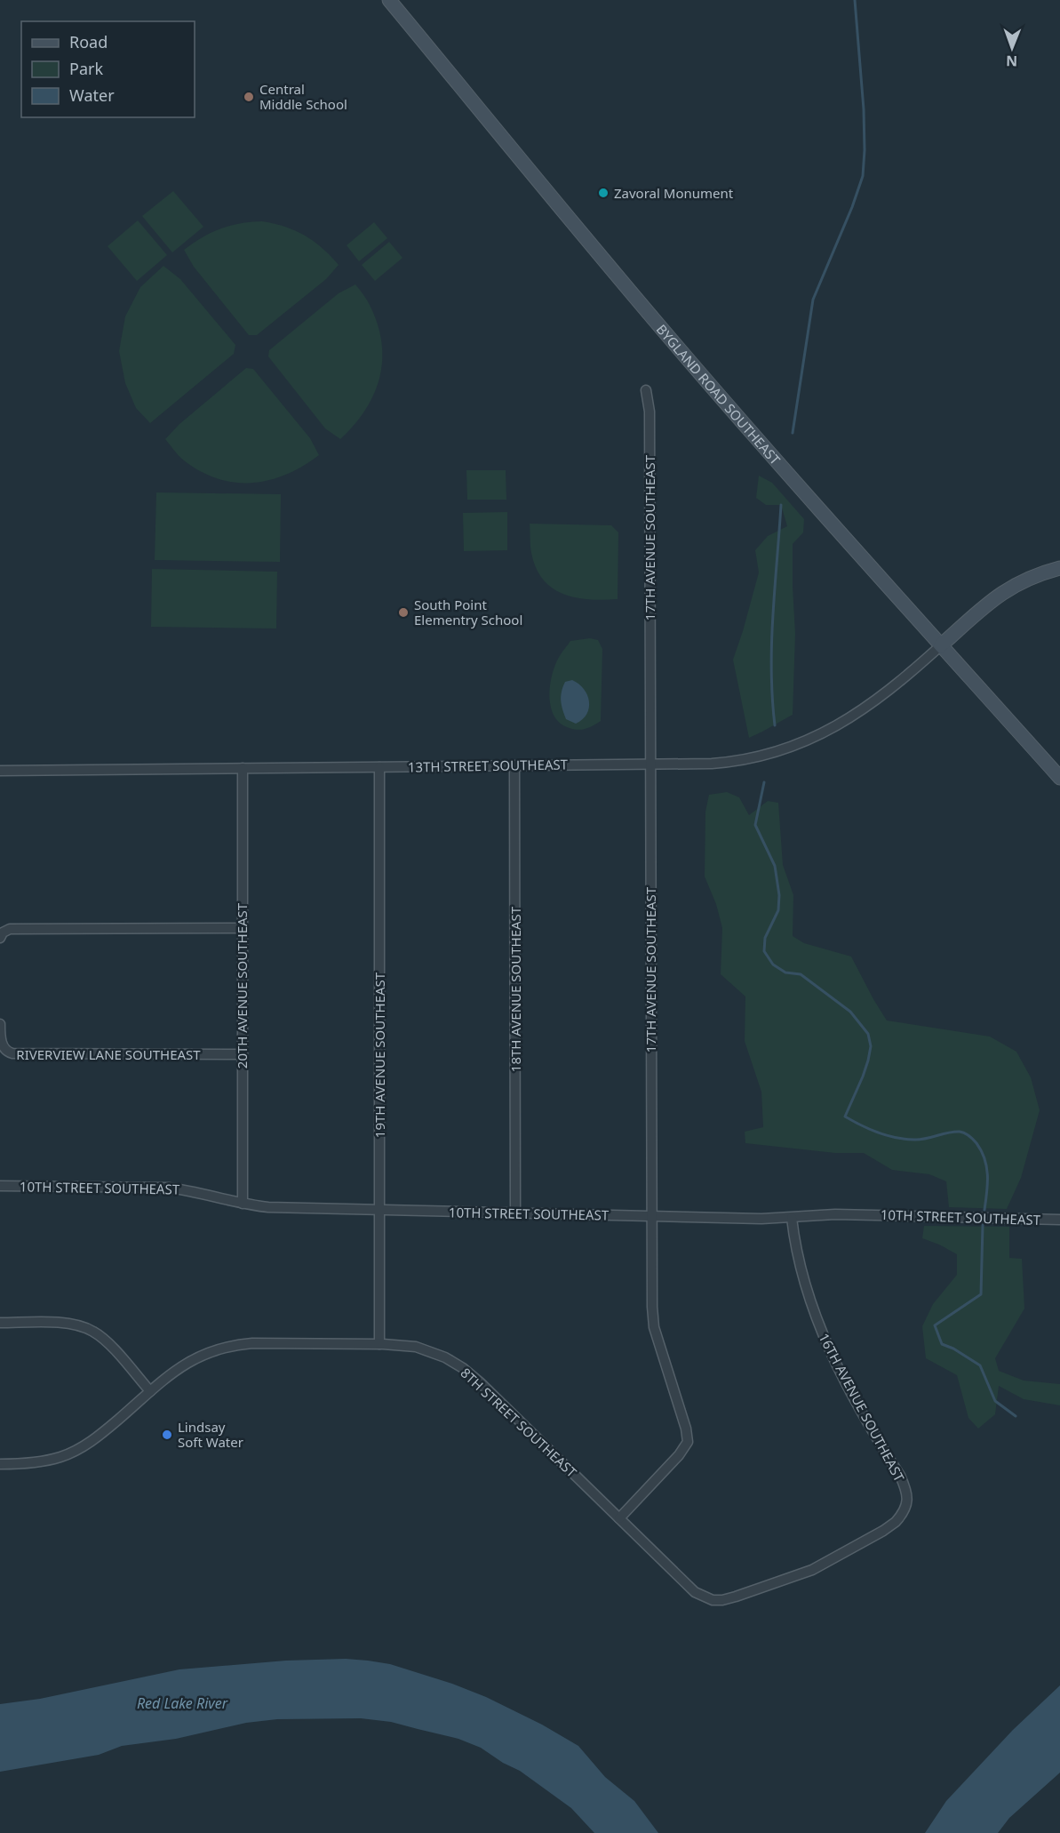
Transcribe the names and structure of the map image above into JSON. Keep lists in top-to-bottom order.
{
  "streets": {
    "street": [
      "BYGLAND ROAD SOUTHEAST",
      "17TH AVENUE SOUTHEAST",
      "13TH STREET SOUTHEAST",
      "20TH AVENUE SOUTHEAST",
      "18TH AVENUE SOUTHEAST",
      "RIVERVIEW LANE SOUTHEAST",
      "19TH AVENUE SOUTHEAST",
      "10TH STREET SOUTHEAST",
      "16TH AVENUE SOUTHEAST",
      "8TH STREET SOUTHEAST"
    ]
  },
  "crossings": [
    ["BYGLAND ROAD SOUTHEAST", "13TH STREET SOUTHEAST"],
    ["17TH AVENUE SOUTHEAST", "13TH STREET SOUTHEAST"],
    ["17TH AVENUE SOUTHEAST", "10TH STREET SOUTHEAST"],
    ["17TH AVENUE SOUTHEAST", "8TH STREET SOUTHEAST"],
    ["13TH STREET SOUTHEAST", "20TH AVENUE SOUTHEAST"],
    ["13TH STREET SOUTHEAST", "18TH AVENUE SOUTHEAST"],
    ["13TH STREET SOUTHEAST", "19TH AVENUE SOUTHEAST"],
    ["20TH AVENUE SOUTHEAST", "RIVERVIEW LANE SOUTHEAST"],
    ["20TH AVENUE SOUTHEAST", "10TH STREET SOUTHEAST"],
    ["18TH AVENUE SOUTHEAST", "10TH STREET SOUTHEAST"],
    ["19TH AVENUE SOUTHEAST", "10TH STREET SOUTHEAST"],
    ["19TH AVENUE SOUTHEAST", "8TH STREET SOUTHEAST"],
    ["10TH STREET SOUTHEAST", "16TH AVENUE SOUTHEAST"],
    ["16TH AVENUE SOUTHEAST", "8TH STREET SOUTHEAST"]
  ],
  "water": ["Red Lake River"],
  "places": [
    "Central Middle School",
    "Zavoral Monument",
    "South Point Elementry School",
    "Lindsay Soft Water"
  ],
  "legend": ["Road", "Park", "Water"],
  "north": "bottom"
}
